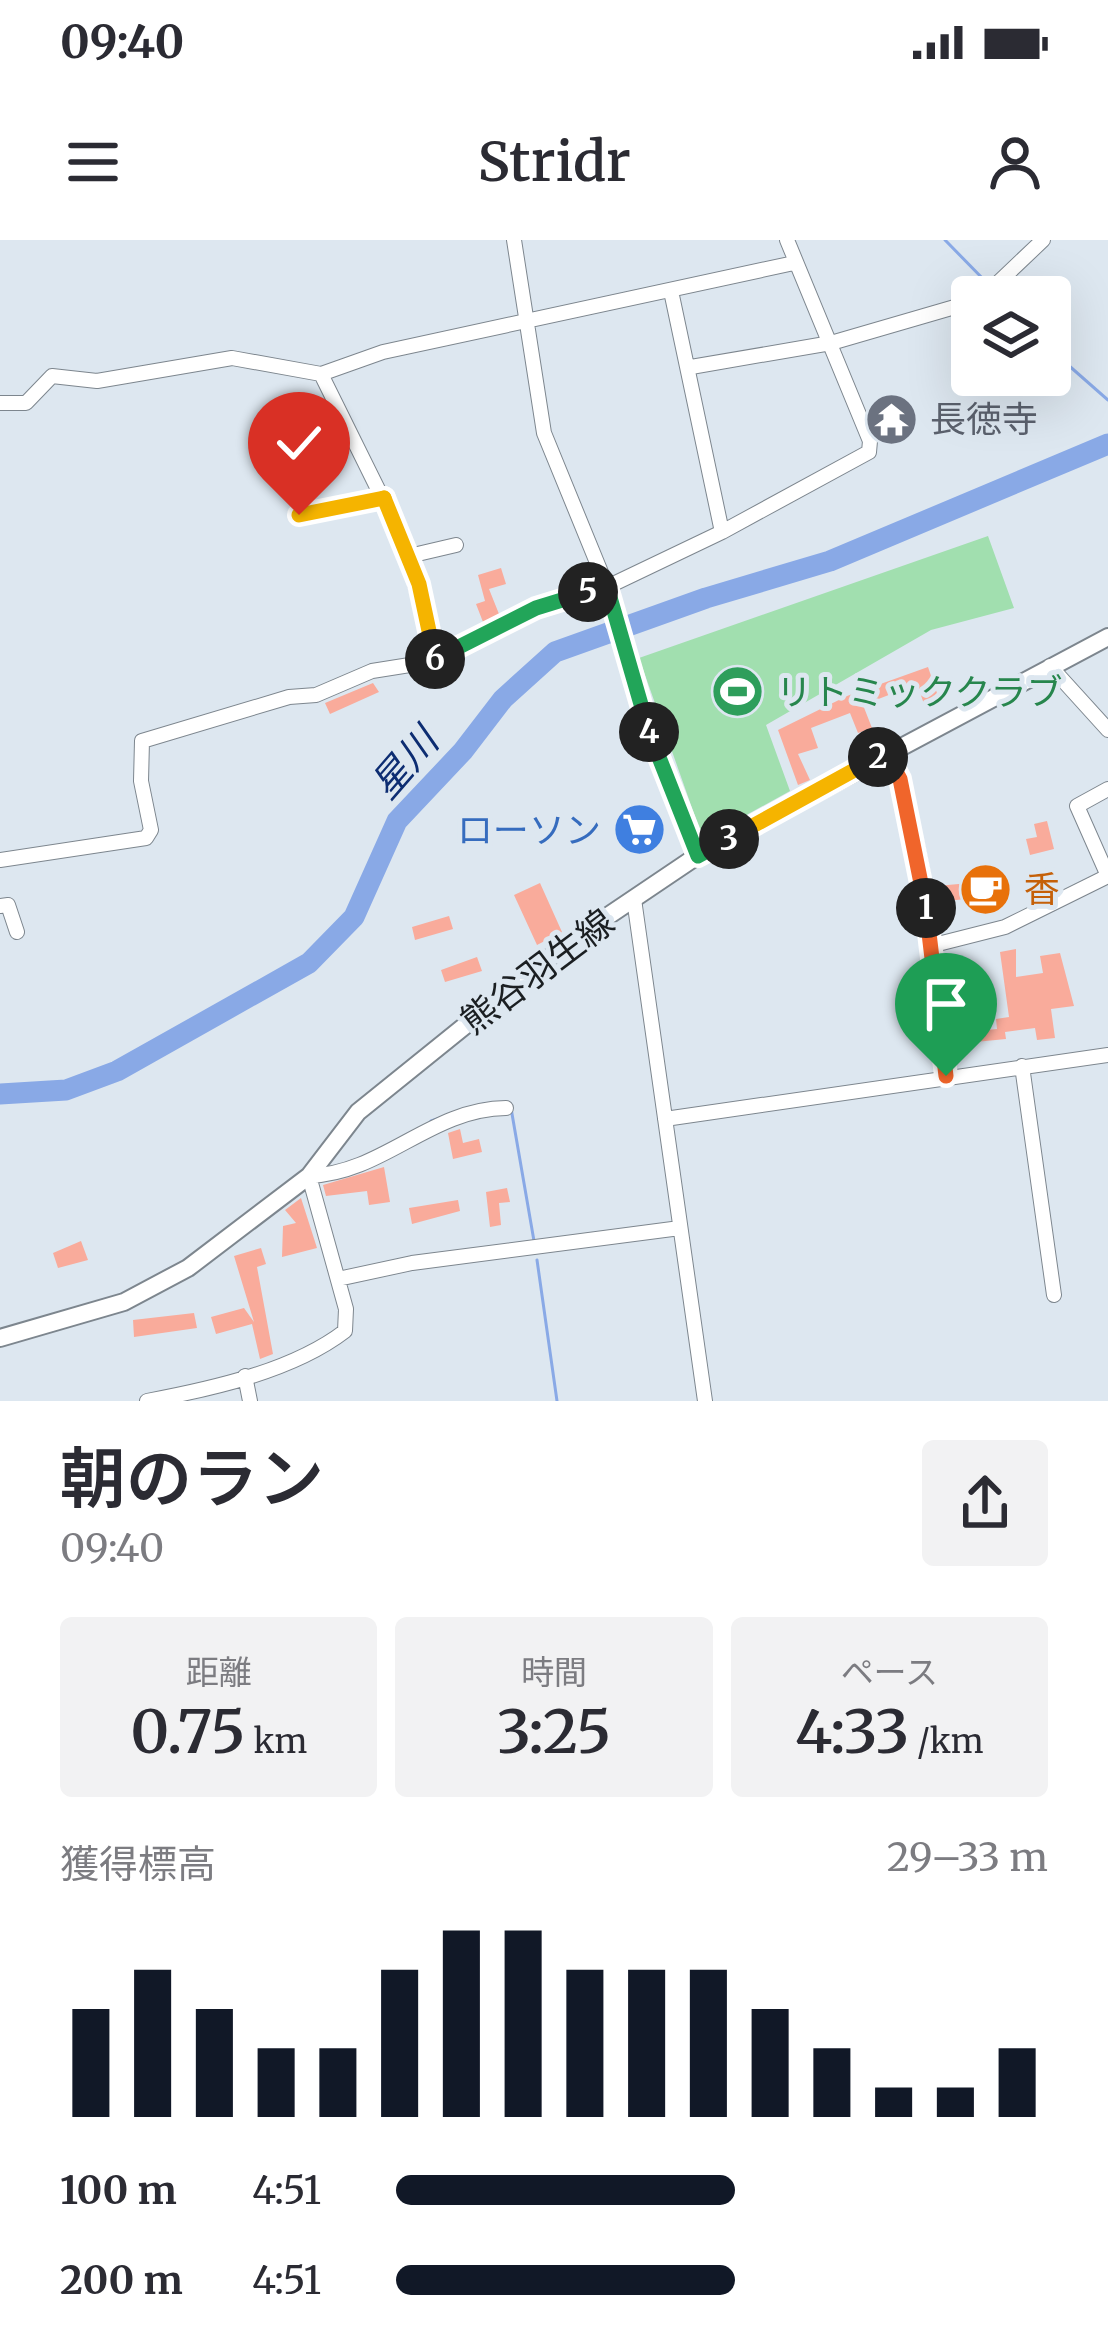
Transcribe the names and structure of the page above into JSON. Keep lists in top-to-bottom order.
{
  "streets": {
    "main road": ["熊谷羽生線"]
  },
  "water": ["星川"],
  "places": {
    "temple": ["長徳寺"],
    "sports": ["リトミッククラブ"],
    "supermarket": ["ローソン"],
    "cafe": ["香"]
  },
  "page": {
    "status": "09:40",
    "header": "Stridr",
    "pins": [
      "5",
      "6",
      "4",
      "2",
      "3",
      "1"
    ],
    "heading": ["朝のラン", "09:40"],
    "stats": [
      ["距離", "0.75 km"],
      ["時間", "3:25"],
      ["ペース", "4:33 /km"]
    ],
    "chart": ["獲得標高", "29–33 m"],
    "list": [
      {
        "name": "100 m",
        "note": "4:51"
      },
      {
        "name": "200 m",
        "note": "4:51"
      }
    ]
  }
}
